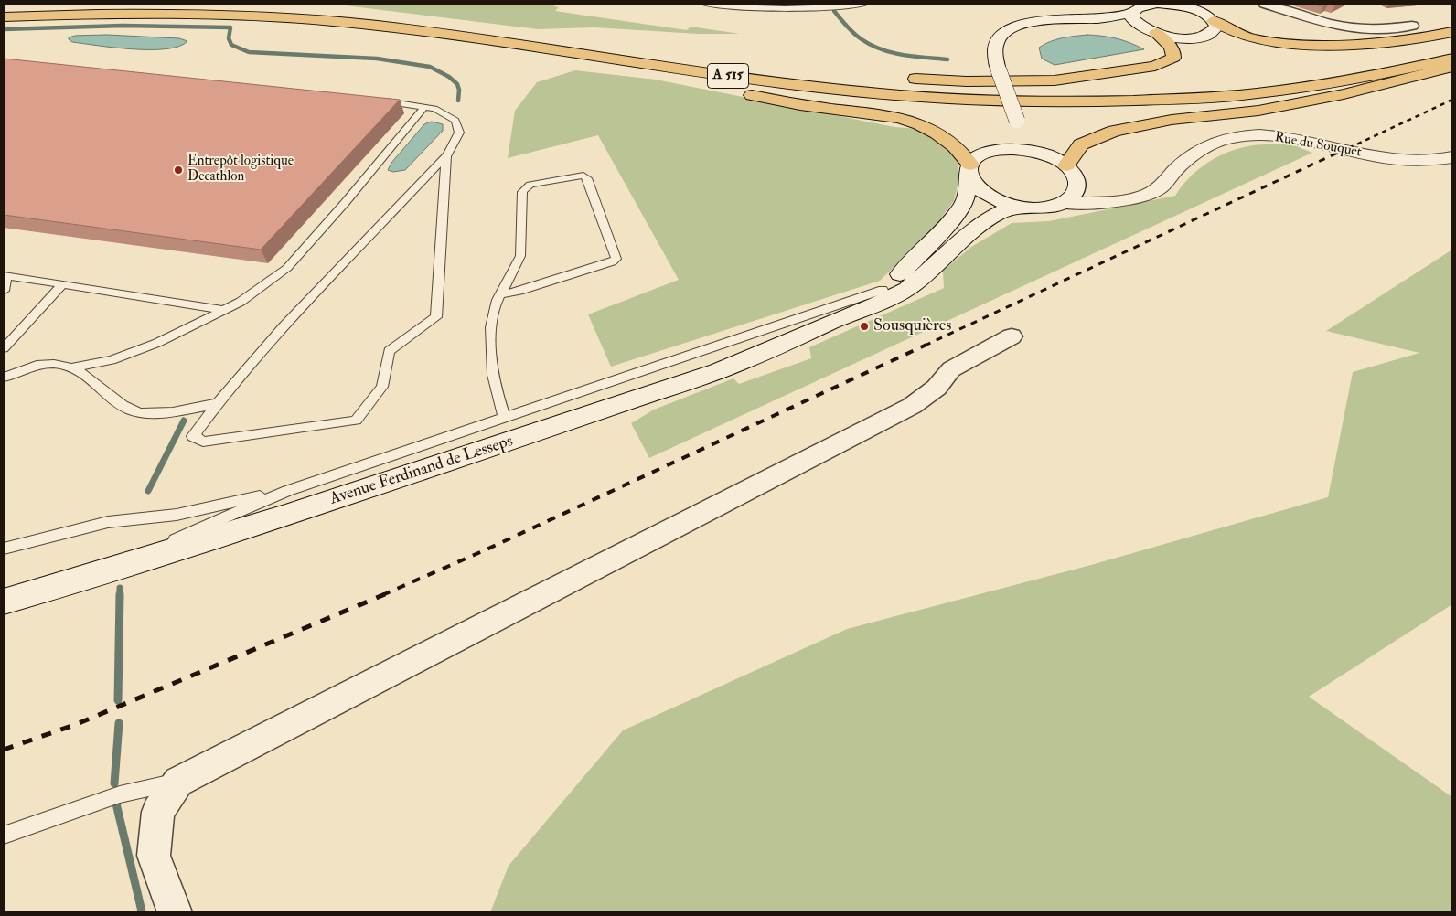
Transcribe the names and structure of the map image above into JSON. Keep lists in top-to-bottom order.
{
  "streets": {
    "highway": ["A 515"],
    "main road": ["Rue du Souquet", "Avenue Ferdinand de Lesseps"]
  },
  "crossings": [
    ["Rue du Souquet", "Avenue Ferdinand de Lesseps"]
  ],
  "places": ["Entrepôt logistique Decathlon", "Sousquières"]
}
